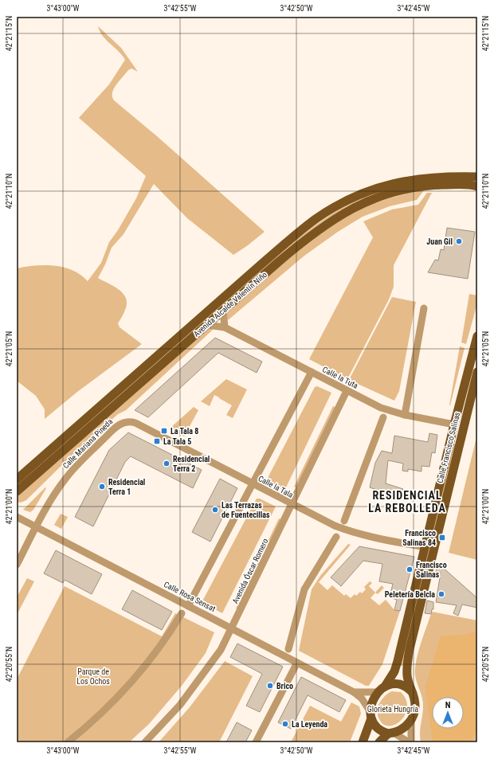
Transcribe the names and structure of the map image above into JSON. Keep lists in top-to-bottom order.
{
  "streets": {
    "main road": ["Avenida Alcalde Valentín Niño", "Calle Francisco Salinas"],
    "street": [
      "Calle la Tuta",
      "Calle Mariana Pineda",
      "Calle la Tala",
      "Avenida Óscar Romero",
      "Calle Rosa Sensat"
    ]
  },
  "crossings": [
    ["Avenida Alcalde Valentín Niño", "Calle la Tuta"],
    ["Calle la Tuta", "Calle Francisco Salinas"],
    ["Calle la Tuta", "Avenida Óscar Romero"],
    ["Calle Mariana Pineda", "Calle la Tala"],
    ["Calle Mariana Pineda", "Calle Rosa Sensat"],
    ["Calle Francisco Salinas", "Calle la Tala"],
    ["Calle Francisco Salinas", "Calle Rosa Sensat"],
    ["Calle la Tala", "Avenida Óscar Romero"],
    ["Avenida Óscar Romero", "Calle Rosa Sensat"]
  ],
  "districts": ["RESIDENCIAL LA REBOLLEDA"],
  "parks": ["Parque de Los Ochos", "Glorieta Hungría"],
  "places": {
    "other": [
      "Juan Gil",
      "Residencial Terra 2",
      "Residencial Terra 1",
      "Las Terrazas de Fuentecillas",
      "Francisco Salinas",
      "Peletería Belcla",
      "Brico",
      "La Leyenda"
    ],
    "transit": ["La Tala 8", "La Tala 5", "Francisco Salinas 84"]
  },
  "north": "top",
  "coordinates": [
    "3°43'00\"W",
    "3°42'55\"W",
    "3°42'50\"W",
    "3°42'45\"W",
    "42°21'15\"N",
    "42°21'10\"N",
    "42°21'05\"N",
    "42°21'00\"N",
    "42°20'55\"N"
  ]
}
